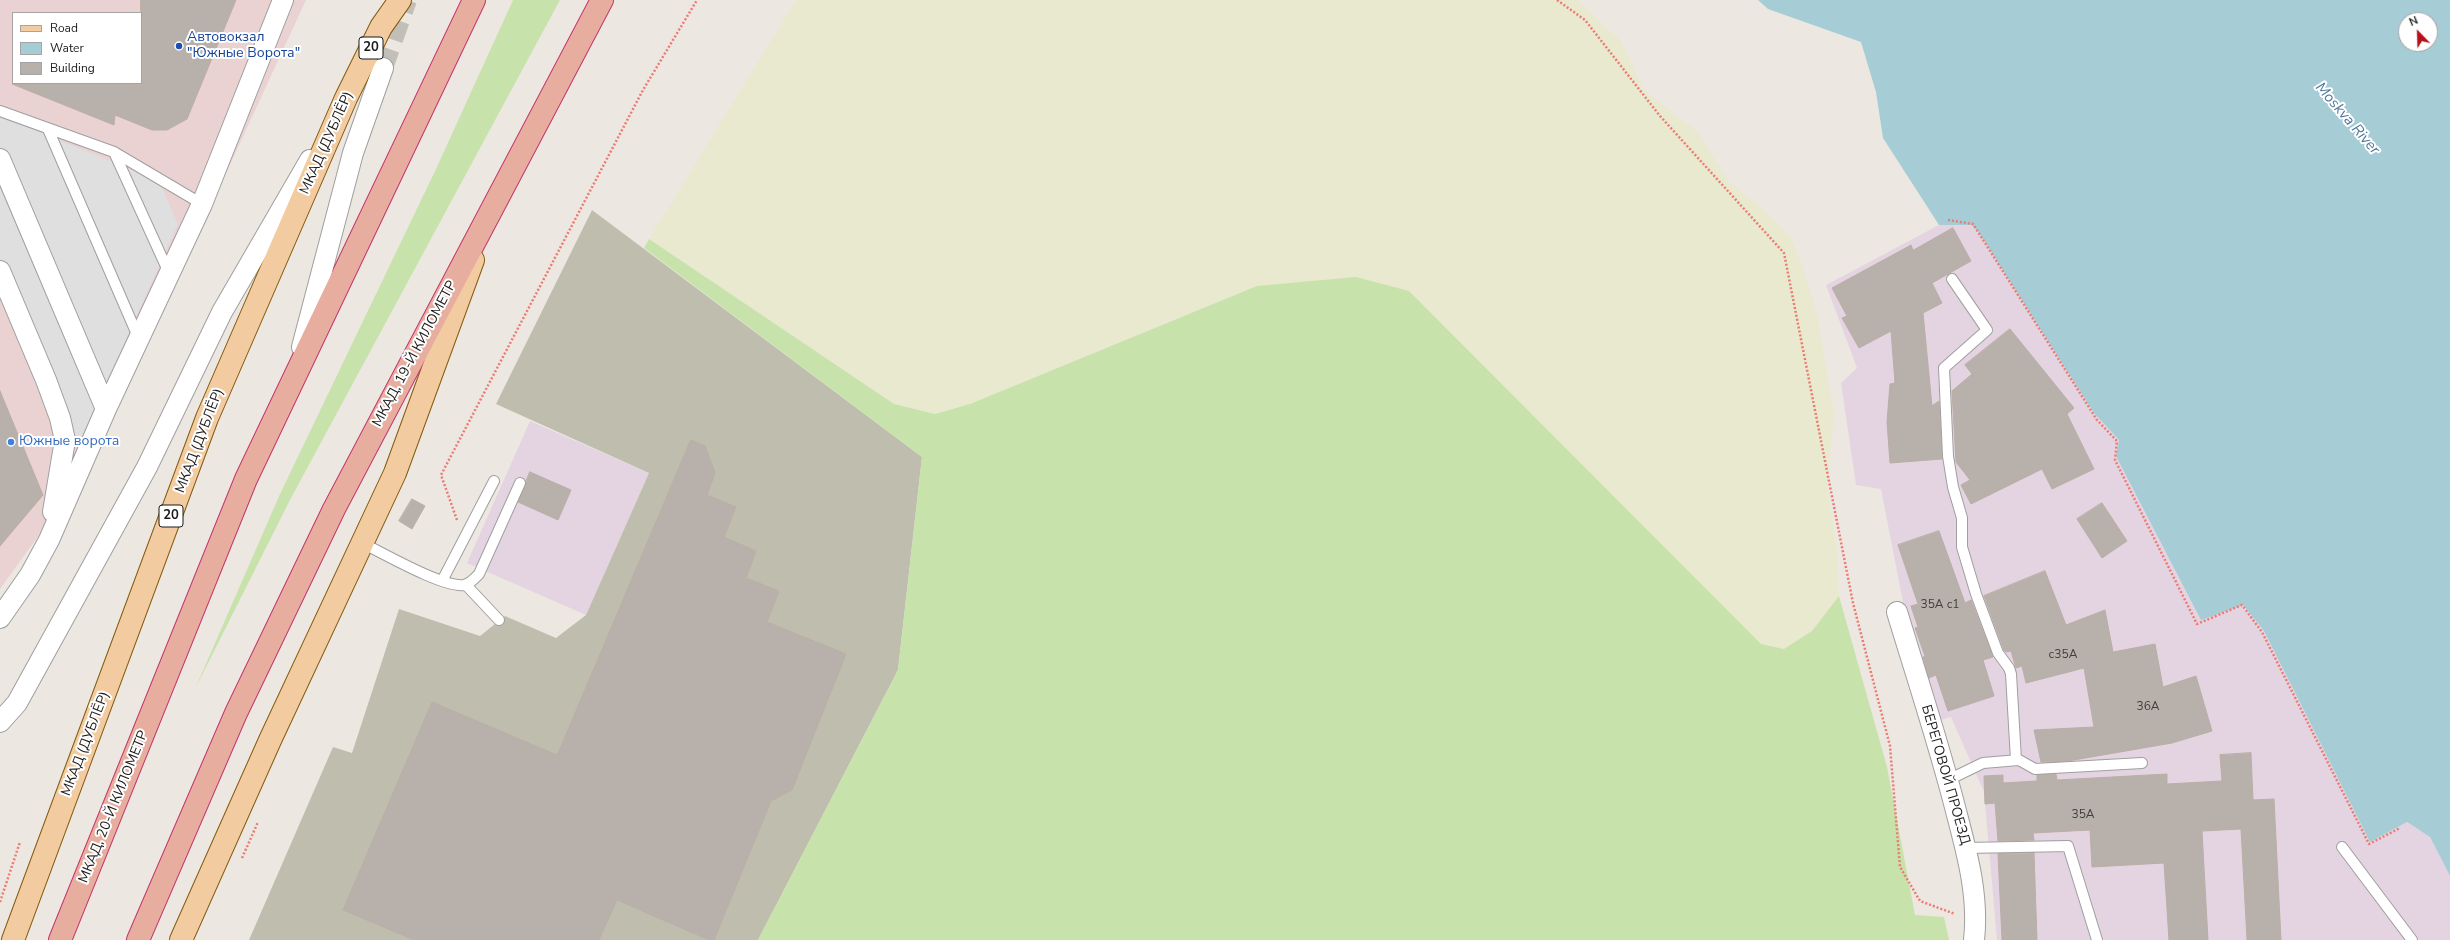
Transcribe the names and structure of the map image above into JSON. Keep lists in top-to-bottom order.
{
  "streets": {
    "highway": ["МКАД, 19-Й КИЛОМЕТР", "МКАД, 20-Й КИЛОМЕТР"],
    "main road": ["20", "МКАД (ДУБЛЁР)"],
    "street": ["БЕРЕГОВОЙ ПРОЕЗД"]
  },
  "water": ["Moskva River"],
  "places": ["Автовокзал \"Южные Ворота\"", "Южные ворота"],
  "house_numbers": [
    "35А с1",
    "с35А",
    "36А",
    "35А"
  ],
  "legend": ["Road", "Water", "Building"],
  "north": "top left"
}
